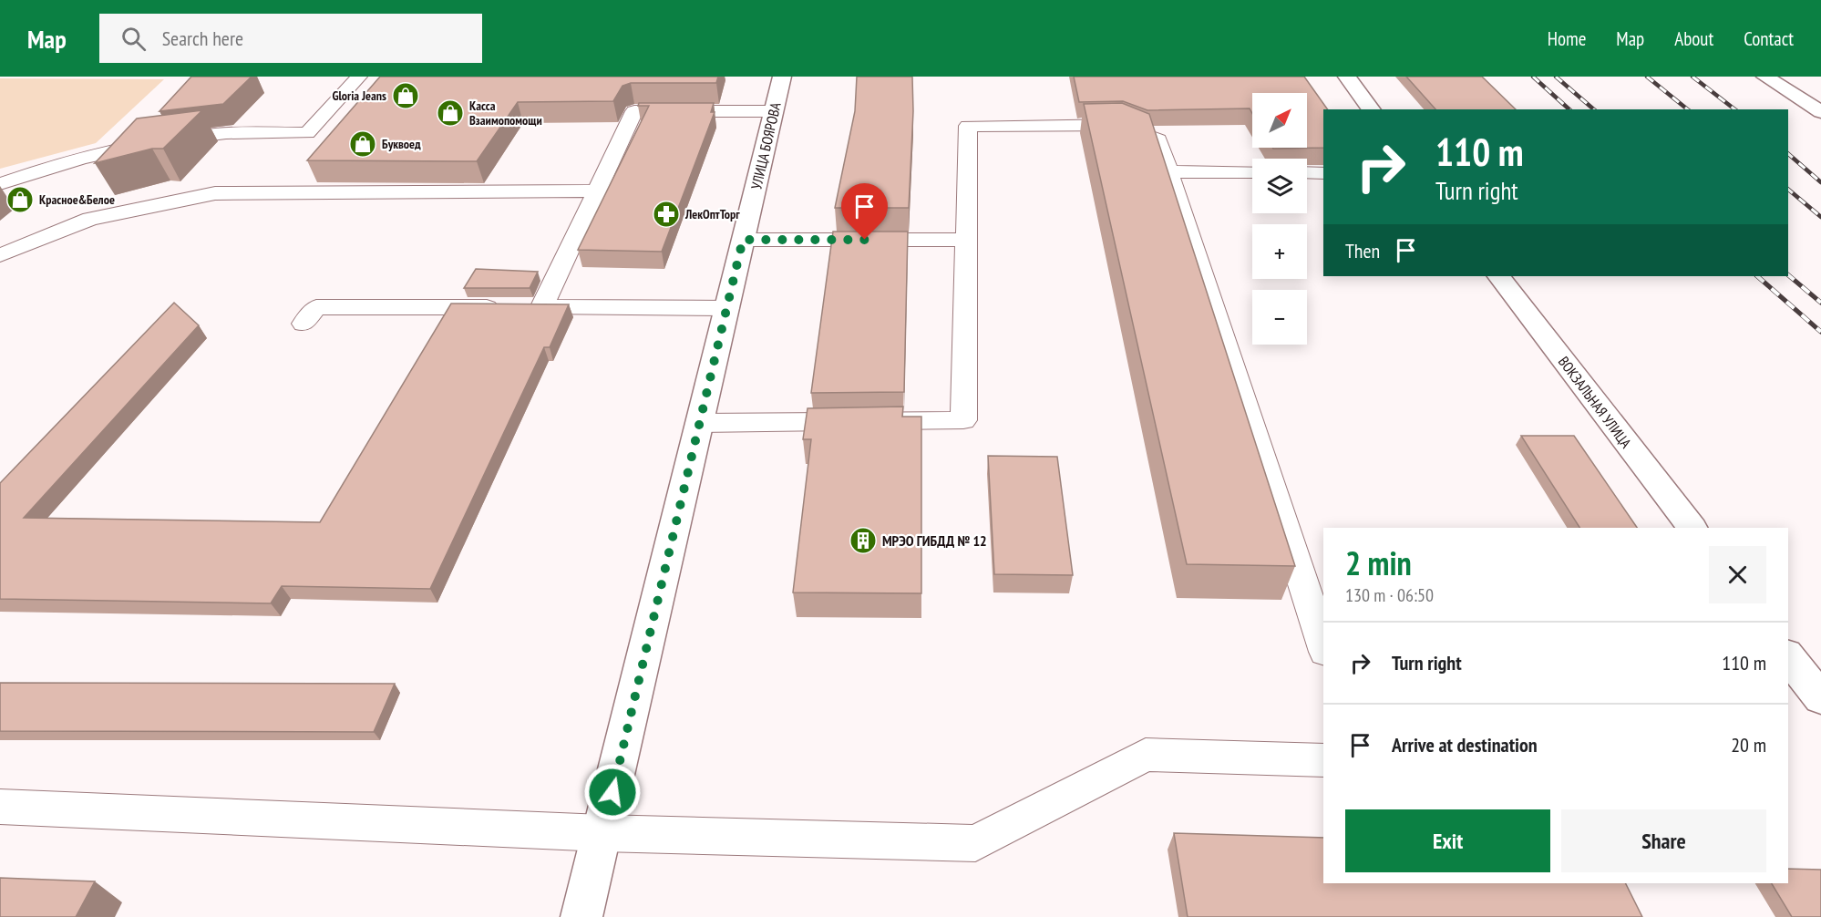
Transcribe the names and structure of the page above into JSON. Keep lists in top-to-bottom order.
{
  "streets": {
    "street": ["УЛИЦА БОЯРОВА", "ВОКЗАЛЬНАЯ УЛИЦА"]
  },
  "places": {
    "shop": [
      "Gloria Jeans",
      "Касса Взаимопомощи",
      "Буквоед",
      "Красное&Белое"
    ],
    "pharmacy": ["ЛекОптТорг"],
    "building": ["МРЭО ГИБДД № 12"]
  },
  "north": "top right",
  "page": {
    "header": "Map",
    "search": "Search here",
    "nav": [
      "Home",
      "Map",
      "About",
      "Contact"
    ],
    "map_buttons": ["+", "−"],
    "turn": ["110 m", "Turn right"],
    "then": "Then",
    "heading": ["2 min", "130 m · 06:50"],
    "list": [
      {
        "name": "Turn right",
        "value": "110 m"
      },
      {
        "name": "Arrive at destination",
        "value": "20 m"
      }
    ],
    "buttons": ["Exit", "Share"]
  }
}
